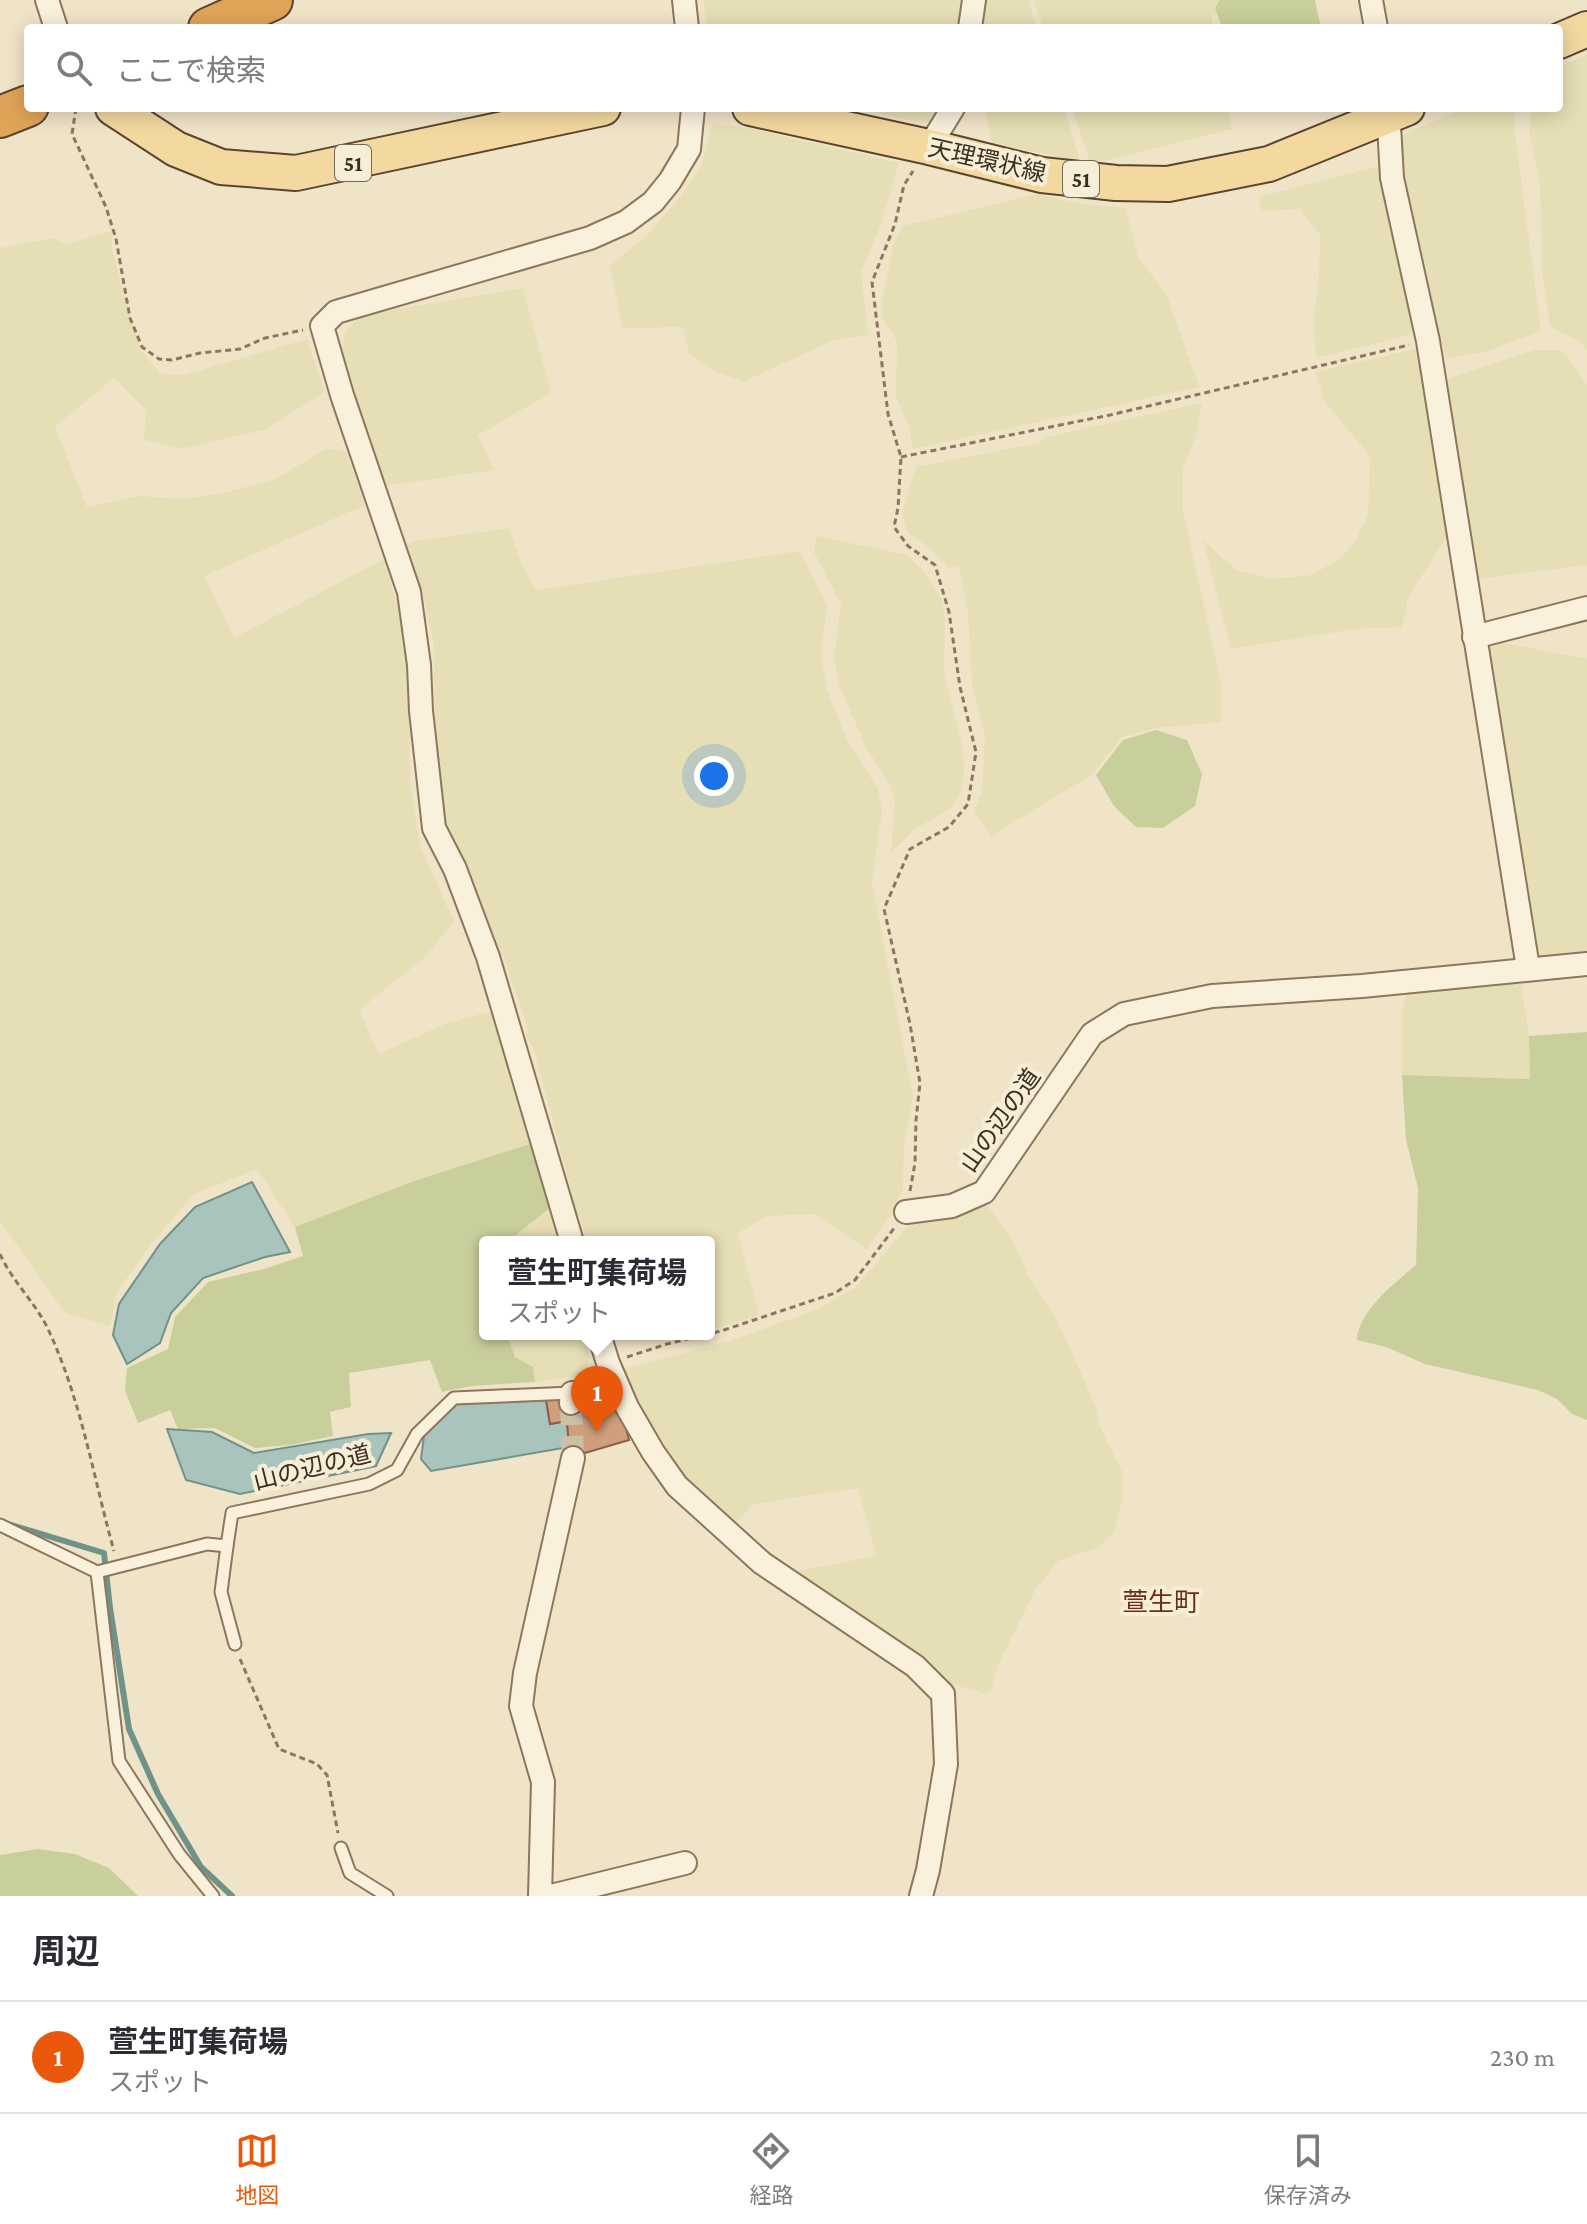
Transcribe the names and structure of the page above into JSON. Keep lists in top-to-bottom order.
{
  "streets": {
    "main road": ["天理環状線", "51"],
    "street": ["山の辺の道"]
  },
  "districts": ["萱生町"],
  "page": {
    "search": "ここで検索",
    "popup": ["萱生町集荷場", "スポット"],
    "pins": "1",
    "heading": "周辺",
    "list": [
      {
        "mark": "1",
        "name": "萱生町集荷場",
        "note": "スポット",
        "value": "230 m"
      }
    ],
    "nav": ["地図", "経路", "保存済み"]
  }
}
